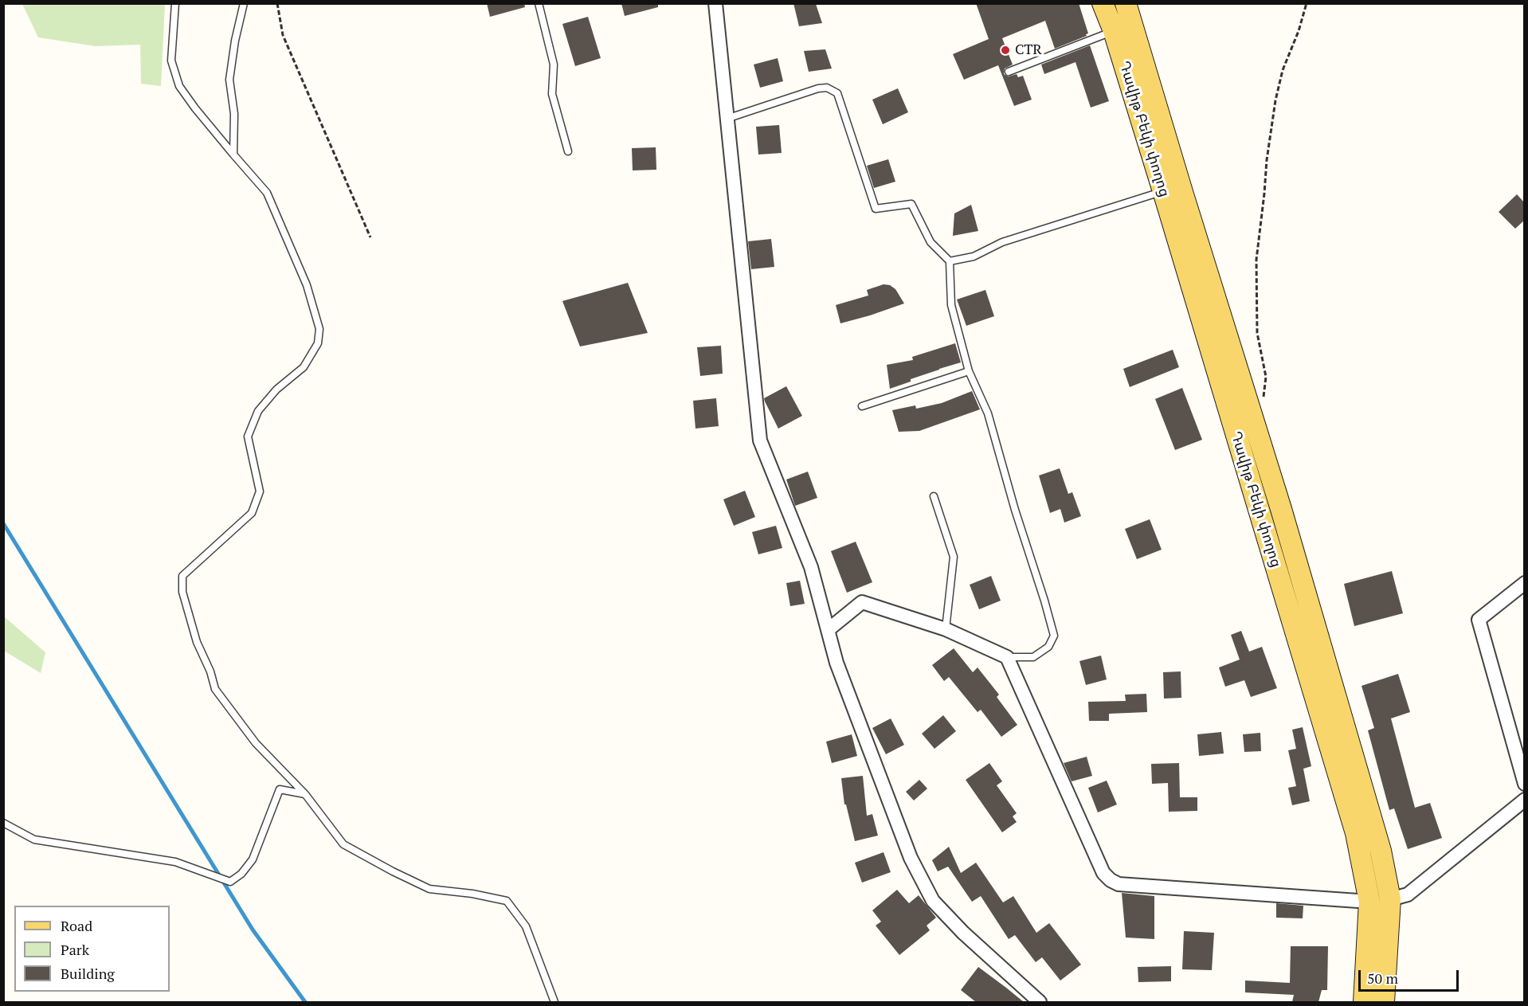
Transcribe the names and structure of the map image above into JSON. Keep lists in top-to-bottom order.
{
  "streets": {
    "main road": ["Դավիթ Բեկի փողոց"]
  },
  "places": ["CTR"],
  "legend": ["Road", "Park", "Building"],
  "scale_bar": "50 m"
}
